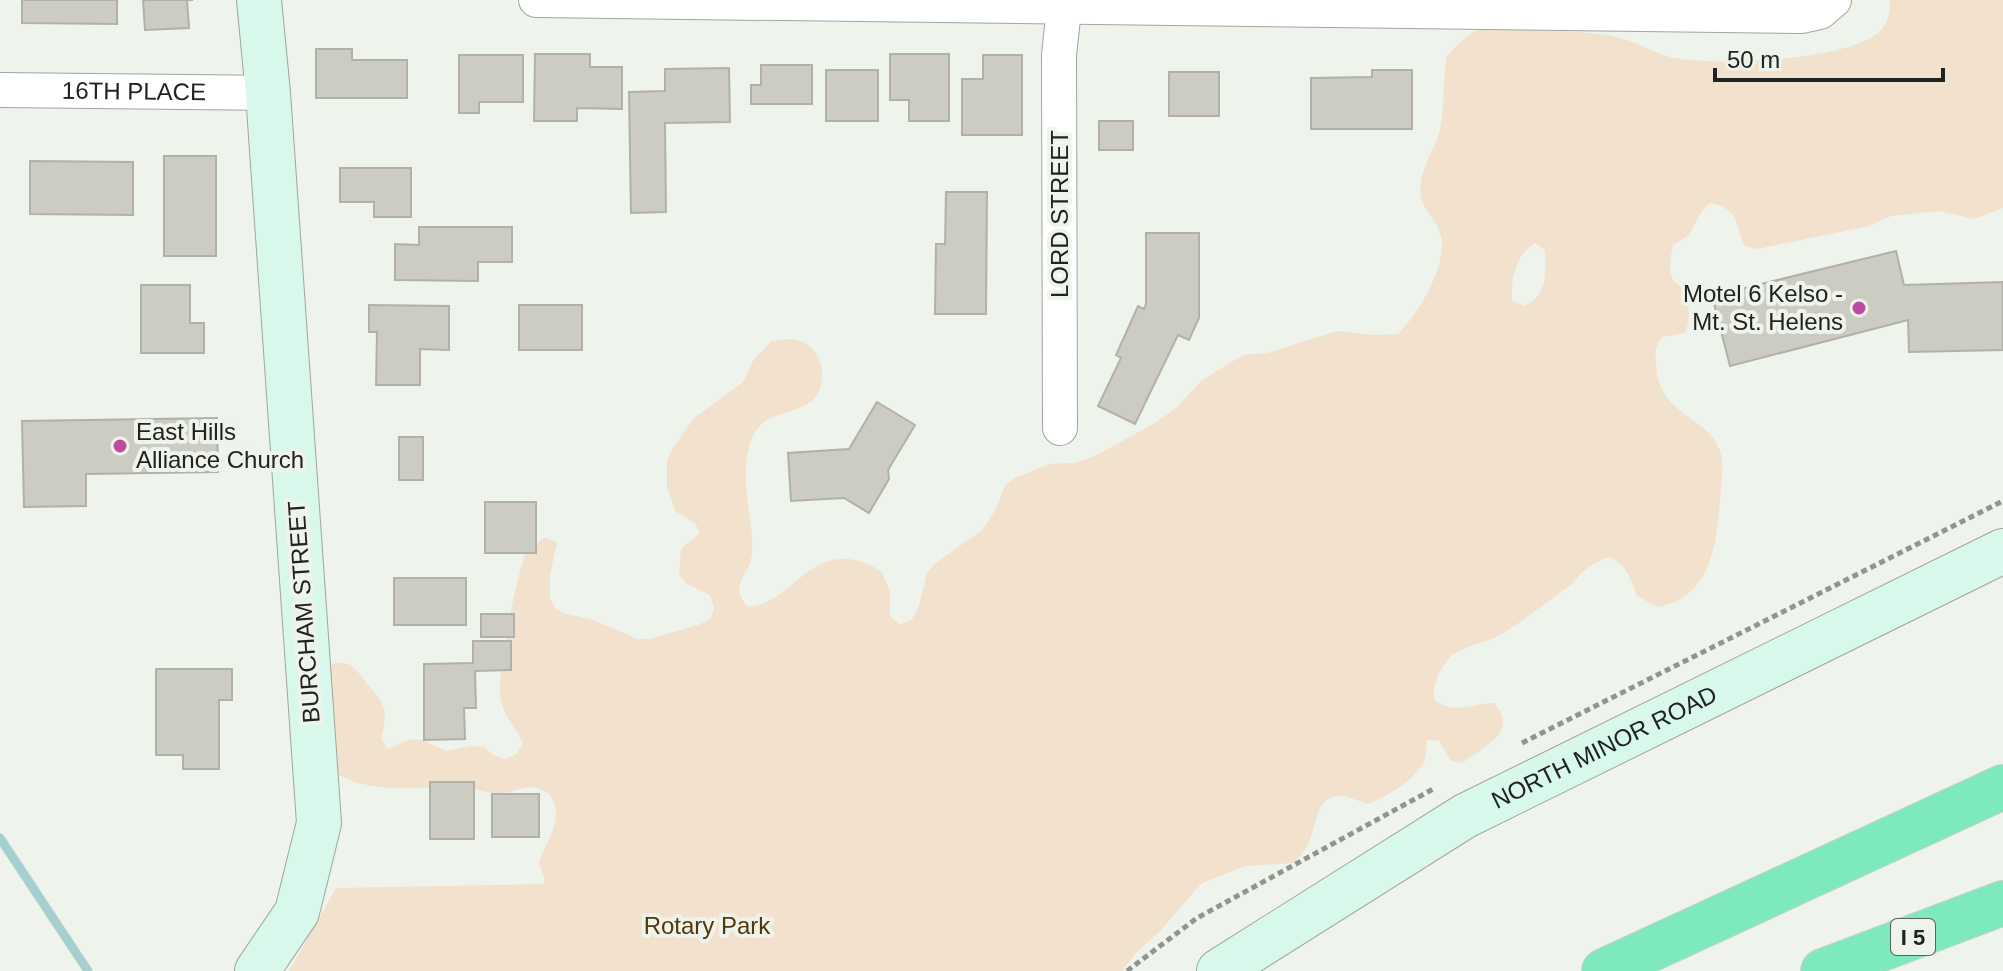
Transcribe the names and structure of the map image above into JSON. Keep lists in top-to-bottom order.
{
  "streets": {
    "highway": ["I 5"],
    "street": [
      "16TH PLACE",
      "LORD STREET",
      "BURCHAM STREET",
      "NORTH MINOR ROAD"
    ]
  },
  "crossings": [
    ["16TH PLACE", "BURCHAM STREET"]
  ],
  "parks": ["Rotary Park"],
  "places": ["Motel 6 Kelso - Mt. St. Helens", "East Hills Alliance Church"],
  "scale_bar": "50 m"
}
